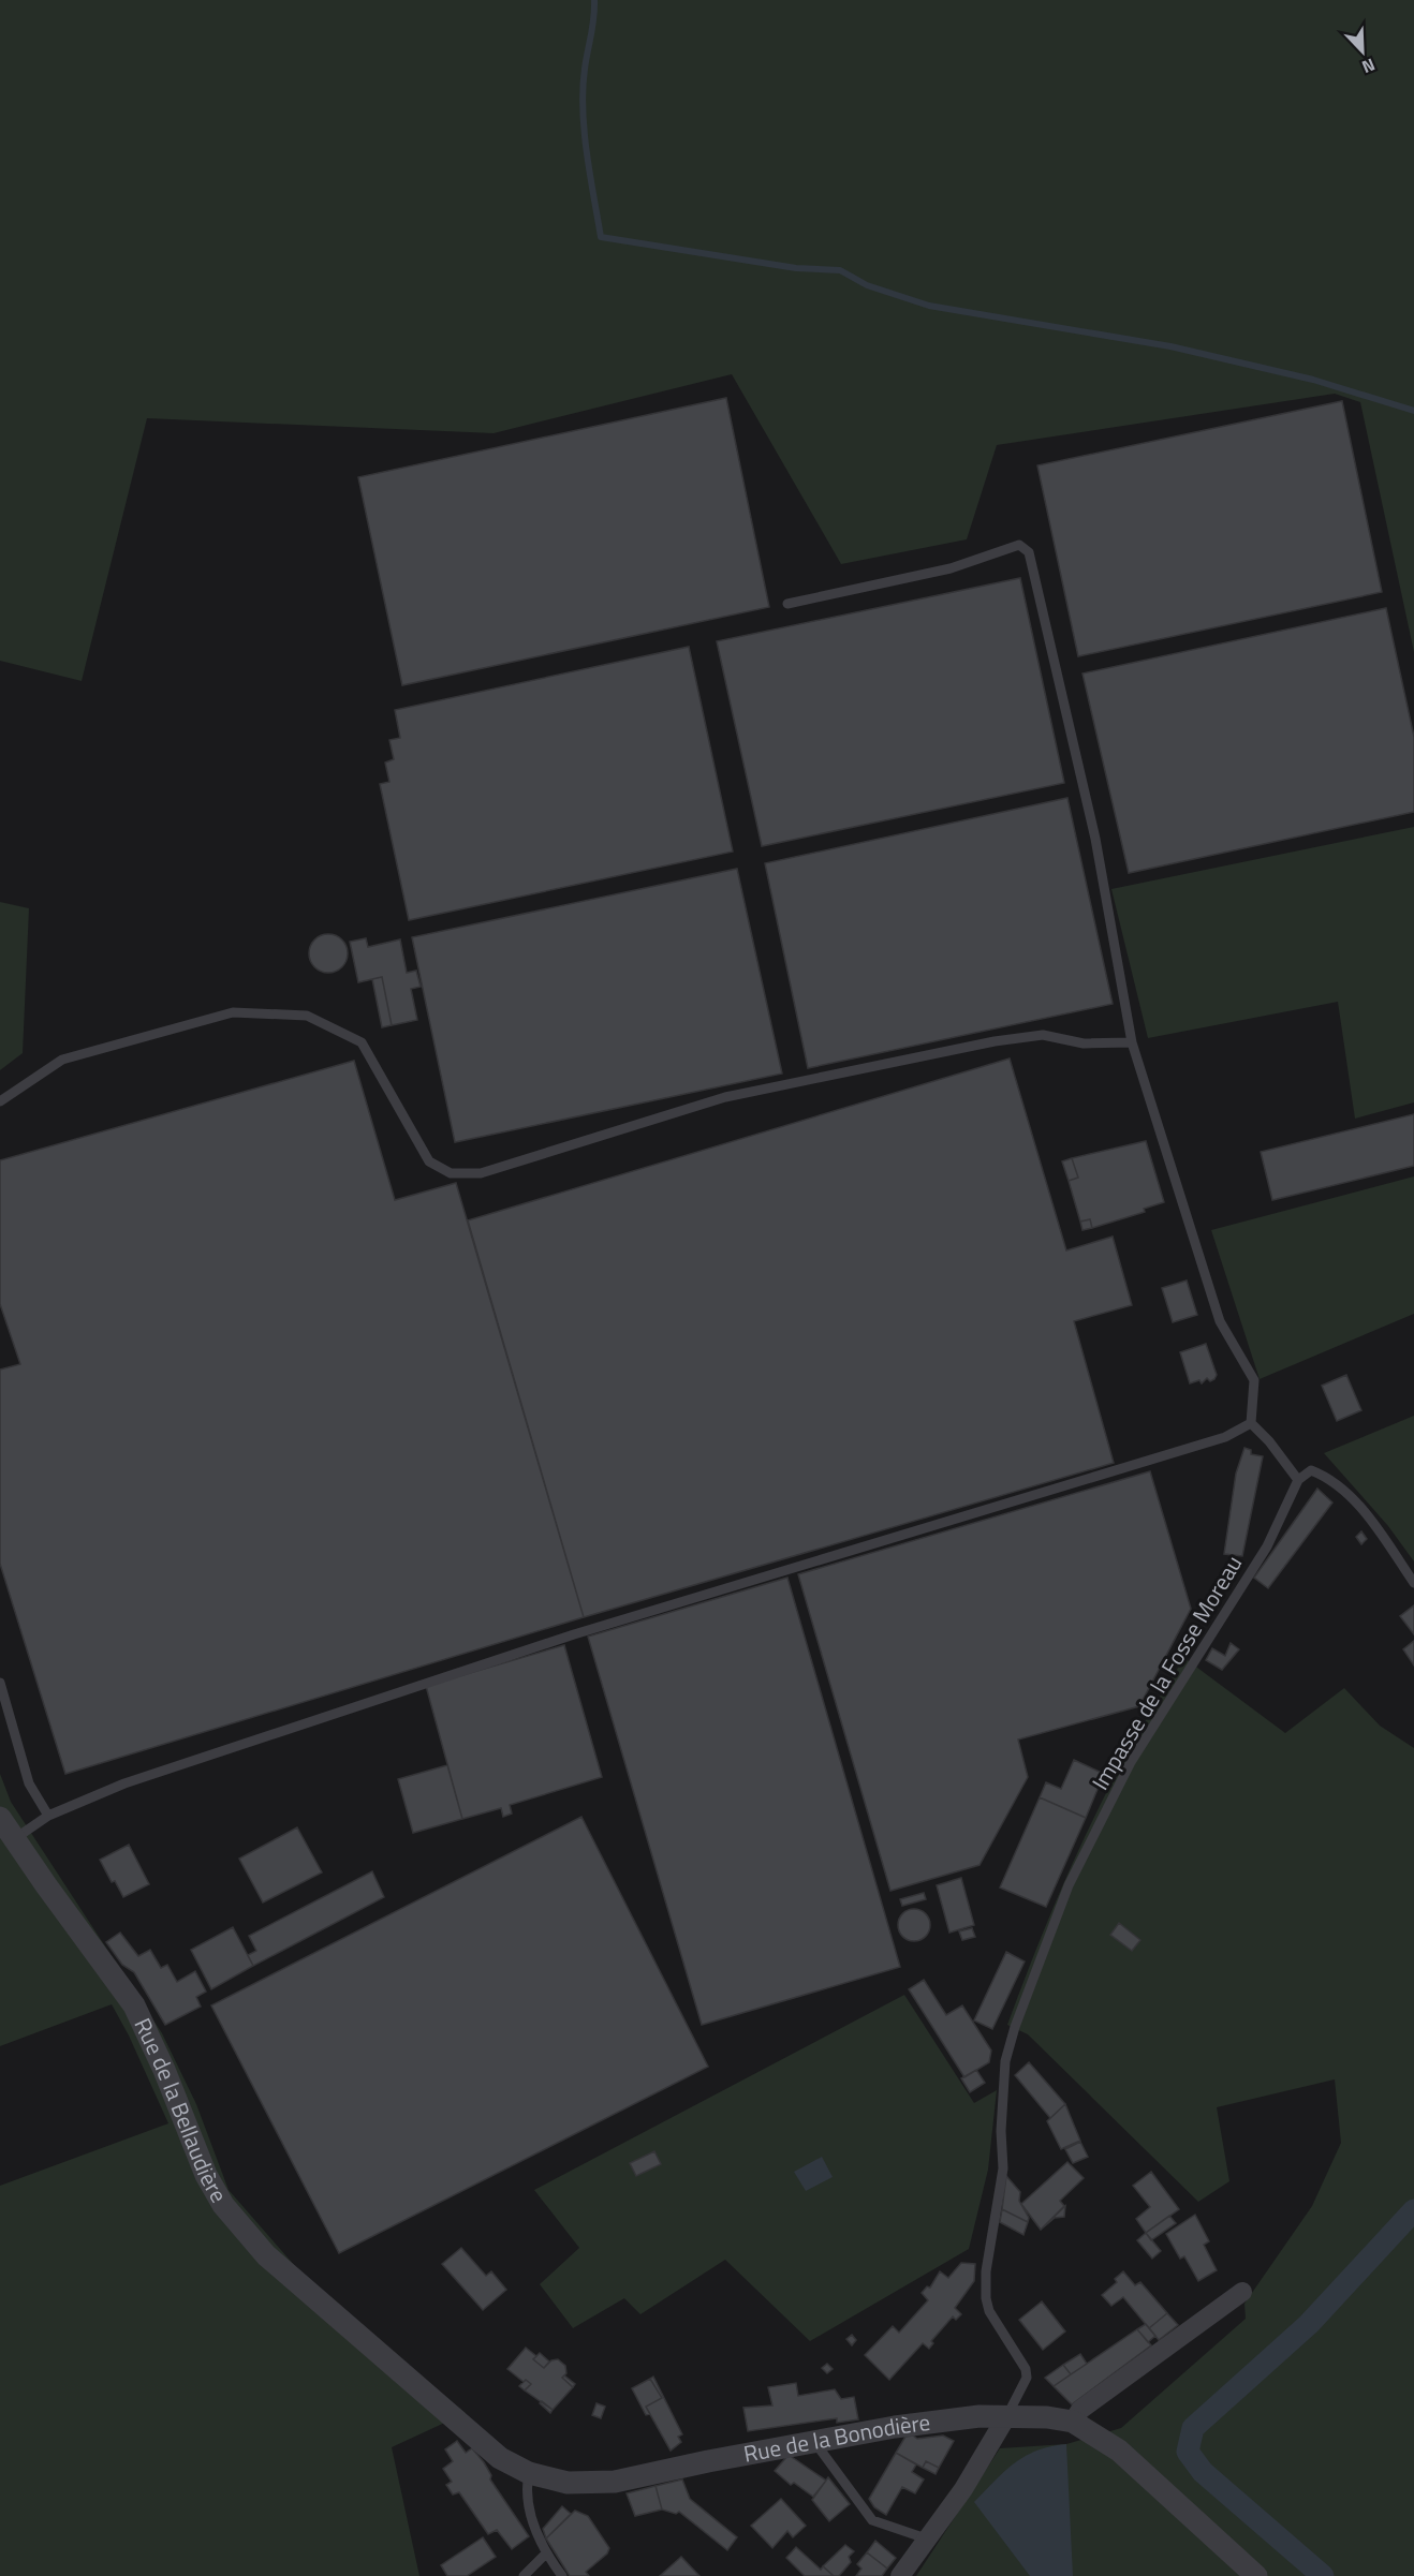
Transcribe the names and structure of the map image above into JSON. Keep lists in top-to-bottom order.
{
  "streets": {
    "street": ["Rue de la Bellaudière", "Rue de la Bonodière"],
    "lane": ["Impasse de la Fosse Moreau"]
  },
  "crossings": [
    ["Impasse de la Fosse Moreau", "Rue de la Bonodière"],
    ["Rue de la Bellaudière", "Rue de la Bonodière"]
  ],
  "north": "bottom right"
}
